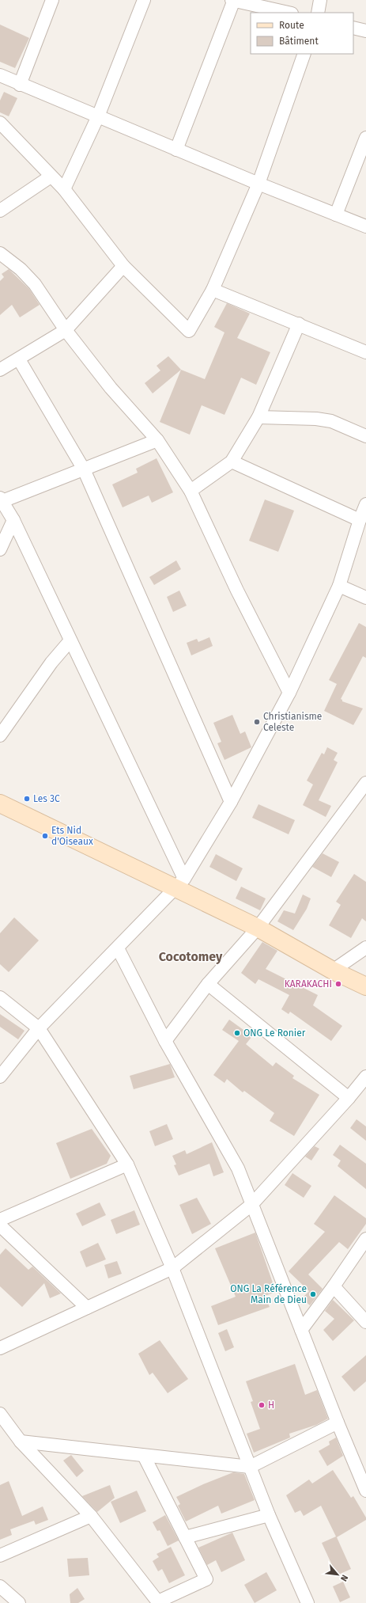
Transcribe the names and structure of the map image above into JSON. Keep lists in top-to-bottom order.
{
  "districts": ["Cocotomey"],
  "places": [
    "Christianisme Celeste",
    "Les 3C",
    "Ets Nid d'Oiseaux",
    "KARAKACHI",
    "ONG Le Ronier",
    "ONG La Référence Main de Dieu",
    "H"
  ],
  "legend": ["Route", "Bâtiment"],
  "north": "bottom right"
}
